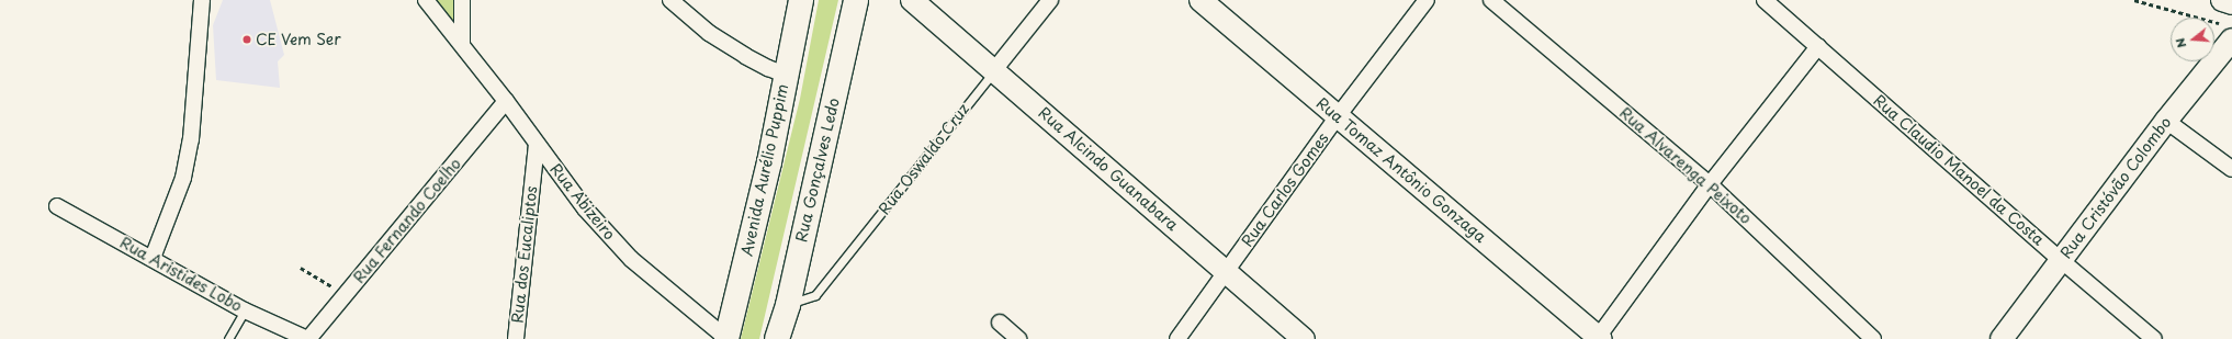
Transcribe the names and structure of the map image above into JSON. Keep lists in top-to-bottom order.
{
  "streets": {
    "main road": ["Avenida Aurélio Puppim", "Rua Gonçalves Ledo"],
    "street": [
      "Rua Oswaldo Cruz",
      "Rua Alvarenga Peixoto",
      "Rua Alcindo Guanabara",
      "Rua Tomaz Antônio Gonzaga",
      "Rua Claudio Manoel da Costa",
      "Rua Cristóvão Colombo",
      "Rua Carlos Gomes",
      "Rua Abizeiro",
      "Rua Fernando Coelho",
      "Rua dos Eucaliptos",
      "Rua Aristides Lobo"
    ]
  },
  "crossings": [
    ["Rua Oswaldo Cruz", "Rua Alcindo Guanabara"],
    ["Rua Oswaldo Cruz", "Rua Gonçalves Ledo"],
    ["Rua Alcindo Guanabara", "Rua Carlos Gomes"],
    ["Avenida Aurélio Puppim", "Rua Abizeiro"],
    ["Rua Tomaz Antônio Gonzaga", "Rua Carlos Gomes"],
    ["Rua Claudio Manoel da Costa", "Rua Cristóvão Colombo"],
    ["Rua Abizeiro", "Rua Fernando Coelho"],
    ["Rua Abizeiro", "Rua dos Eucaliptos"],
    ["Rua Fernando Coelho", "Rua Aristides Lobo"]
  ],
  "places": ["CE Vem Ser"],
  "north": "left"
}
